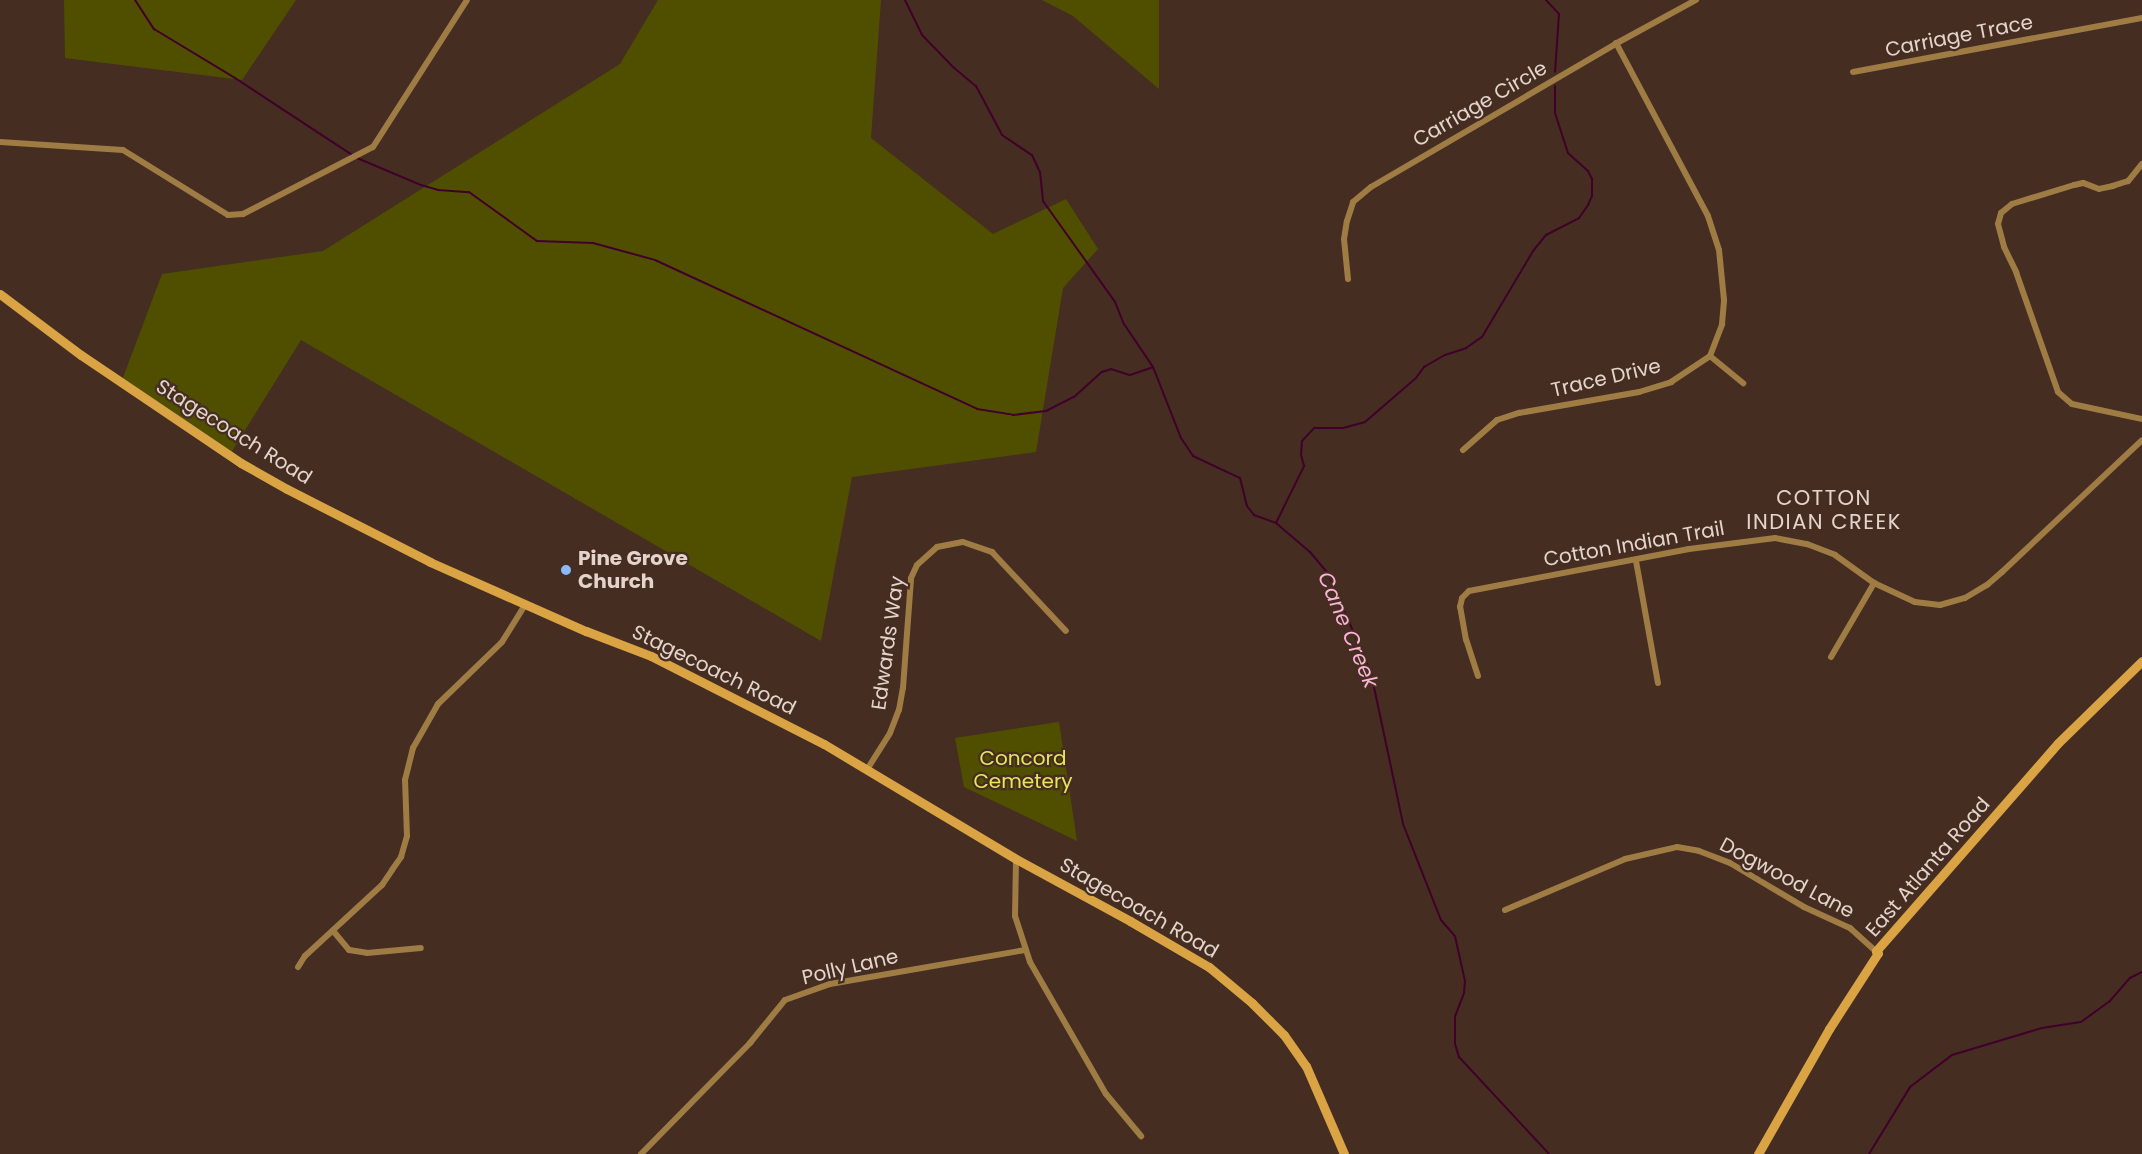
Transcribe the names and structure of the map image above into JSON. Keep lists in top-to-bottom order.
{
  "streets": {
    "street": [
      "Carriage Trace",
      "Carriage Circle",
      "Trace Drive",
      "Stagecoach Road",
      "Cotton Indian Trail",
      "Edwards Way",
      "East Atlanta Road",
      "Dogwood Lane",
      "Polly Lane"
    ]
  },
  "crossings": [
    ["Stagecoach Road", "Edwards Way"],
    ["East Atlanta Road", "Dogwood Lane"]
  ],
  "districts": ["COTTON INDIAN CREEK"],
  "water": ["Cane Creek"],
  "parks": ["Concord Cemetery"],
  "places": ["Pine Grove Church"]
}
